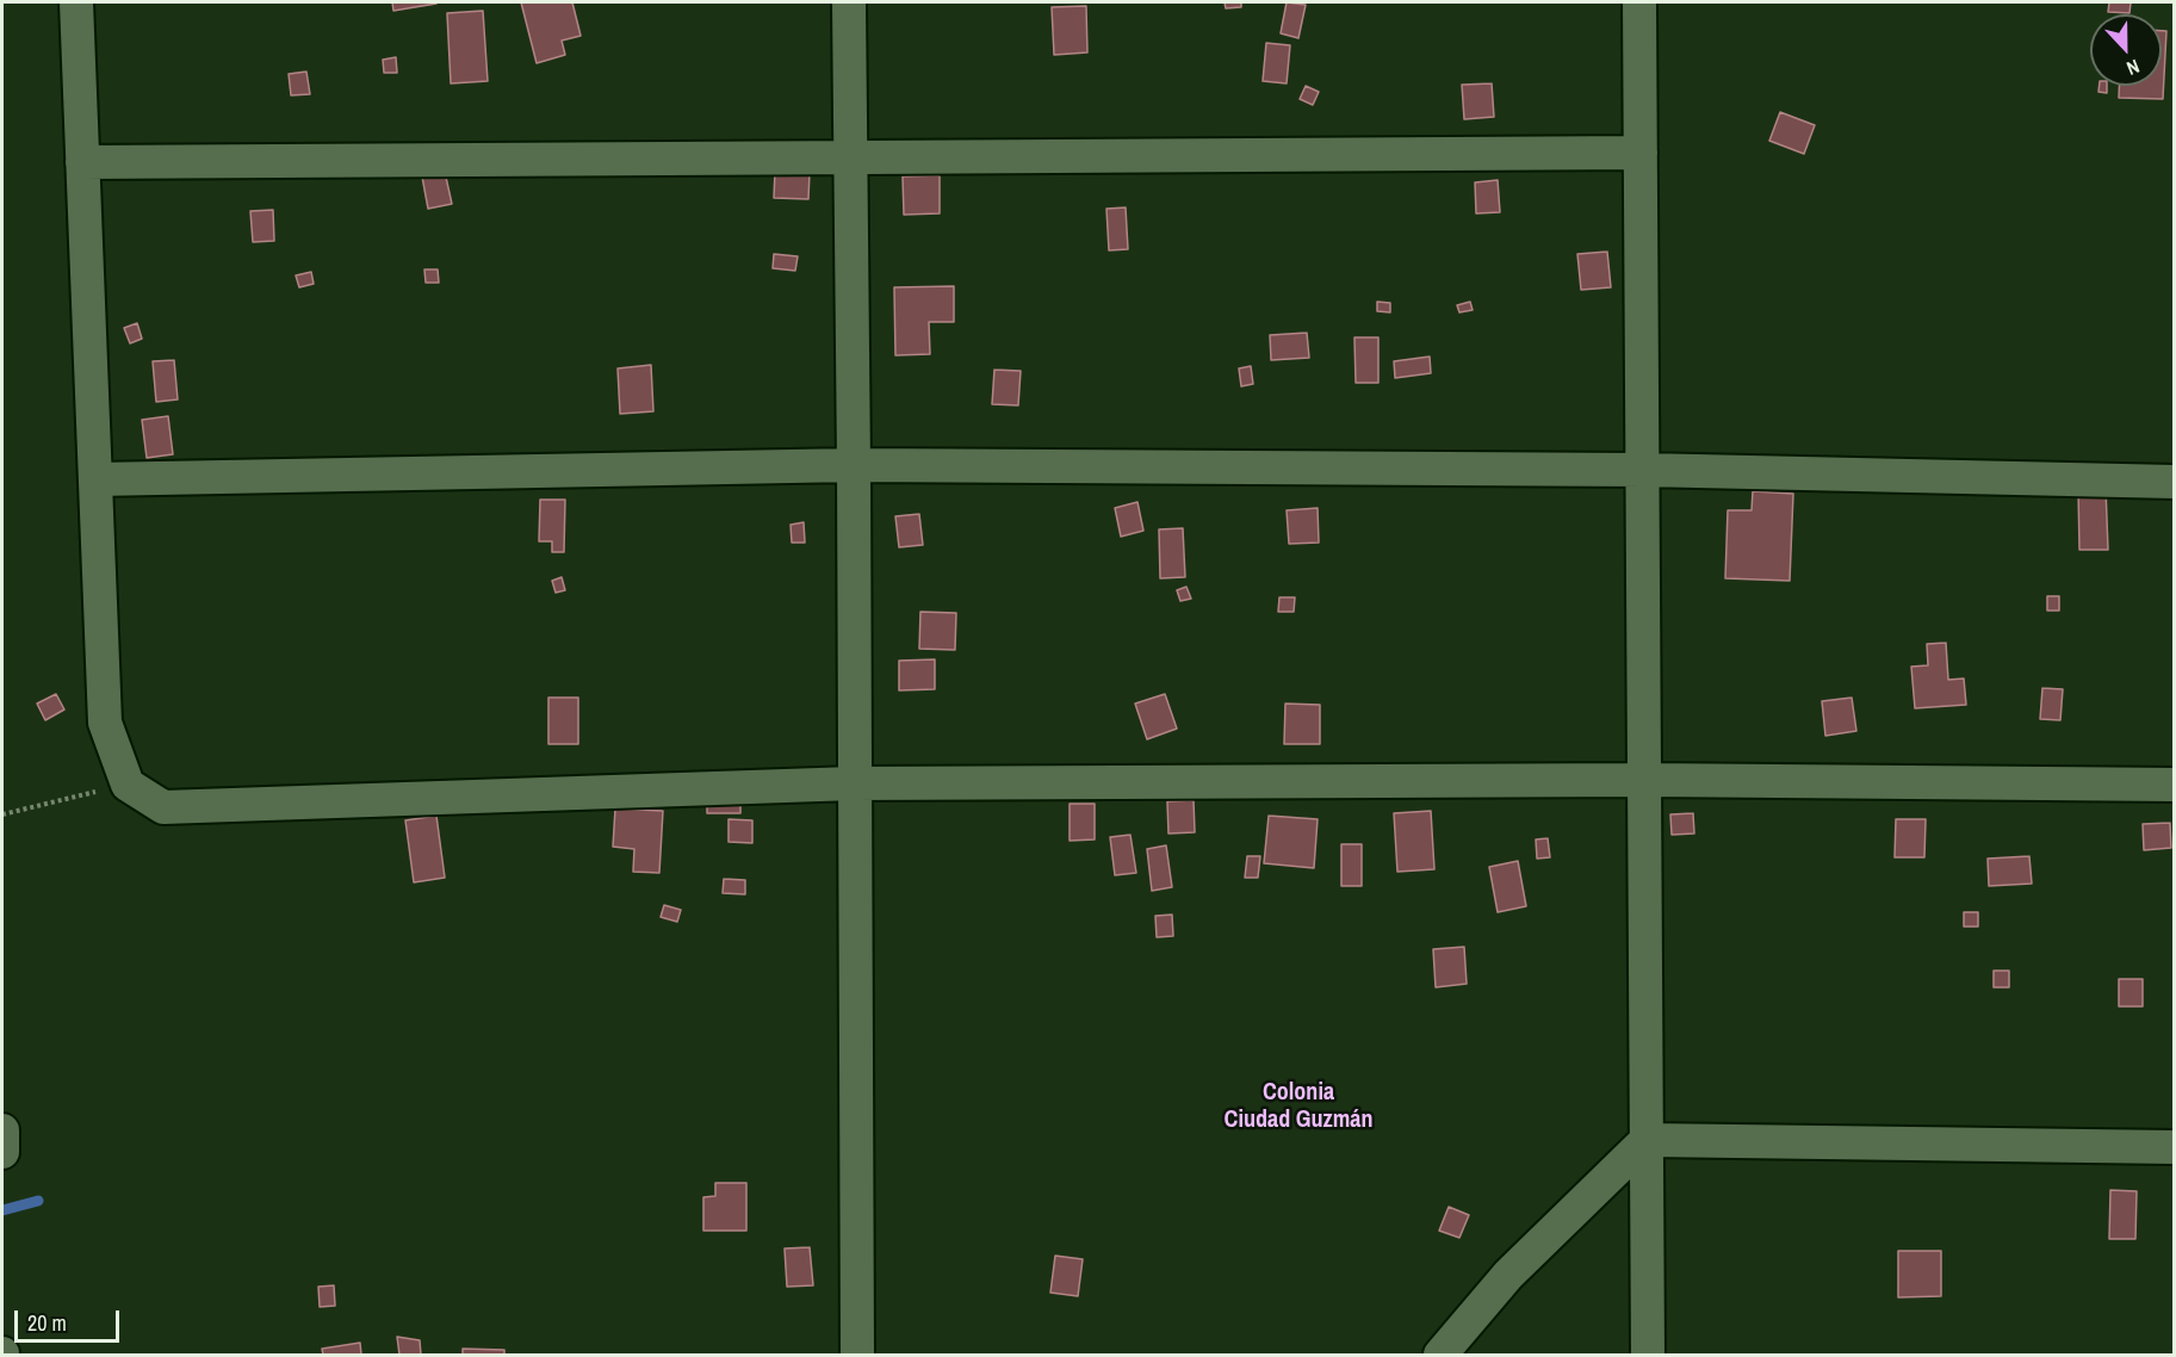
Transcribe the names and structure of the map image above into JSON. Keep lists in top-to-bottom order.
{
  "districts": ["Colonia Ciudad Guzmán"],
  "scale_bar": "20 m",
  "north": "bottom"
}
